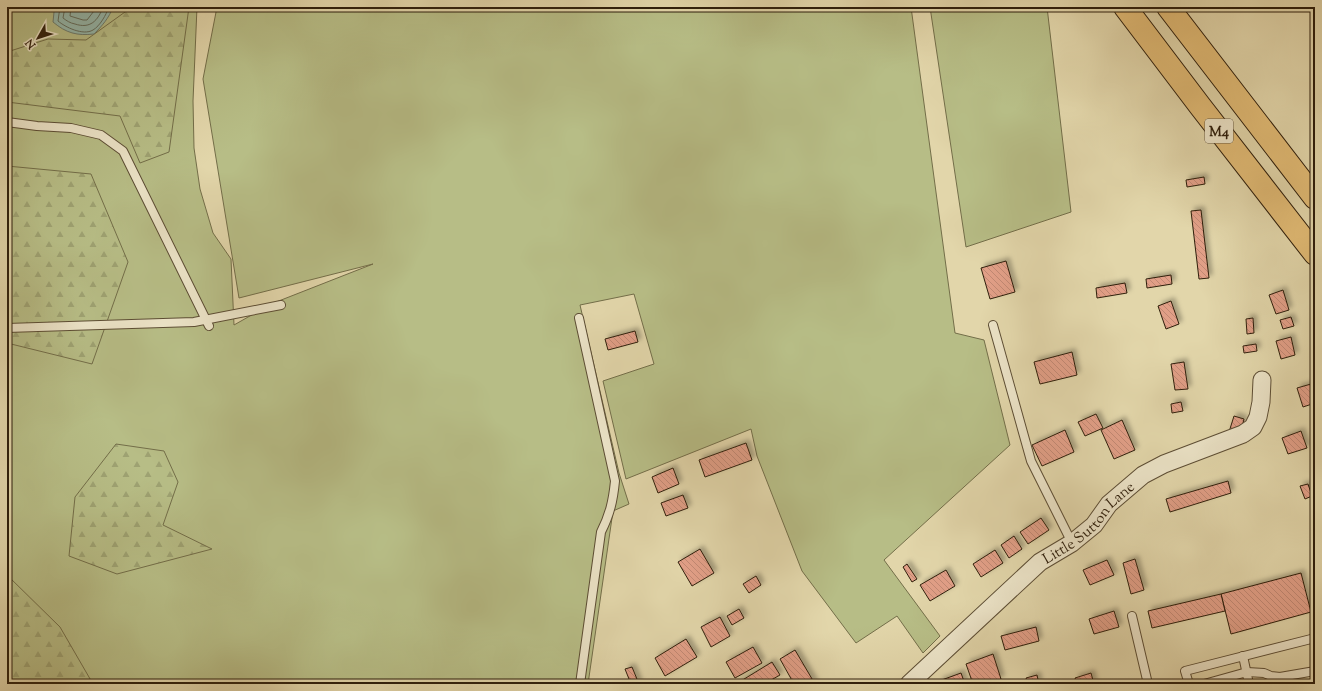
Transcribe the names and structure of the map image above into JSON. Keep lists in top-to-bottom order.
{
  "streets": {
    "highway": ["M4"],
    "street": ["Little Sutton Lane"]
  },
  "north": "bottom left"
}
